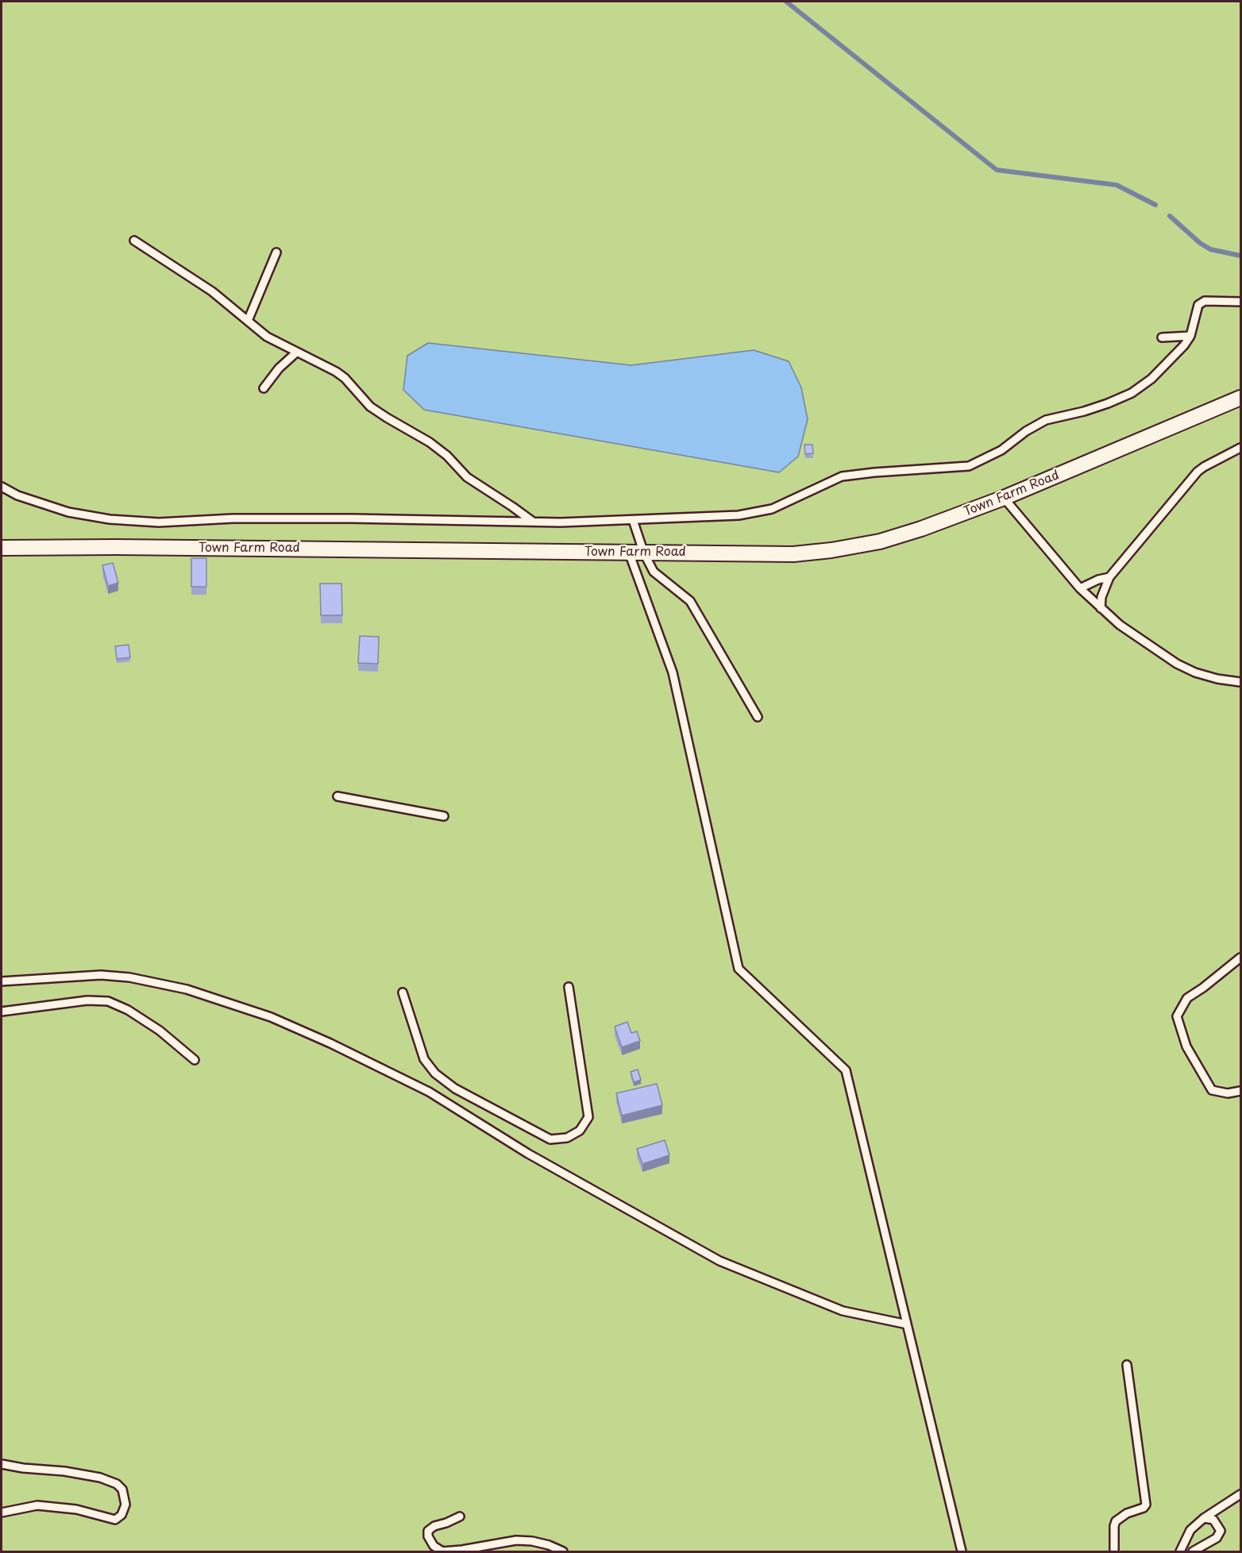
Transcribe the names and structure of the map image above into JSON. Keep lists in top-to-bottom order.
{
  "streets": {
    "street": ["Town Farm Road"]
  }
}
